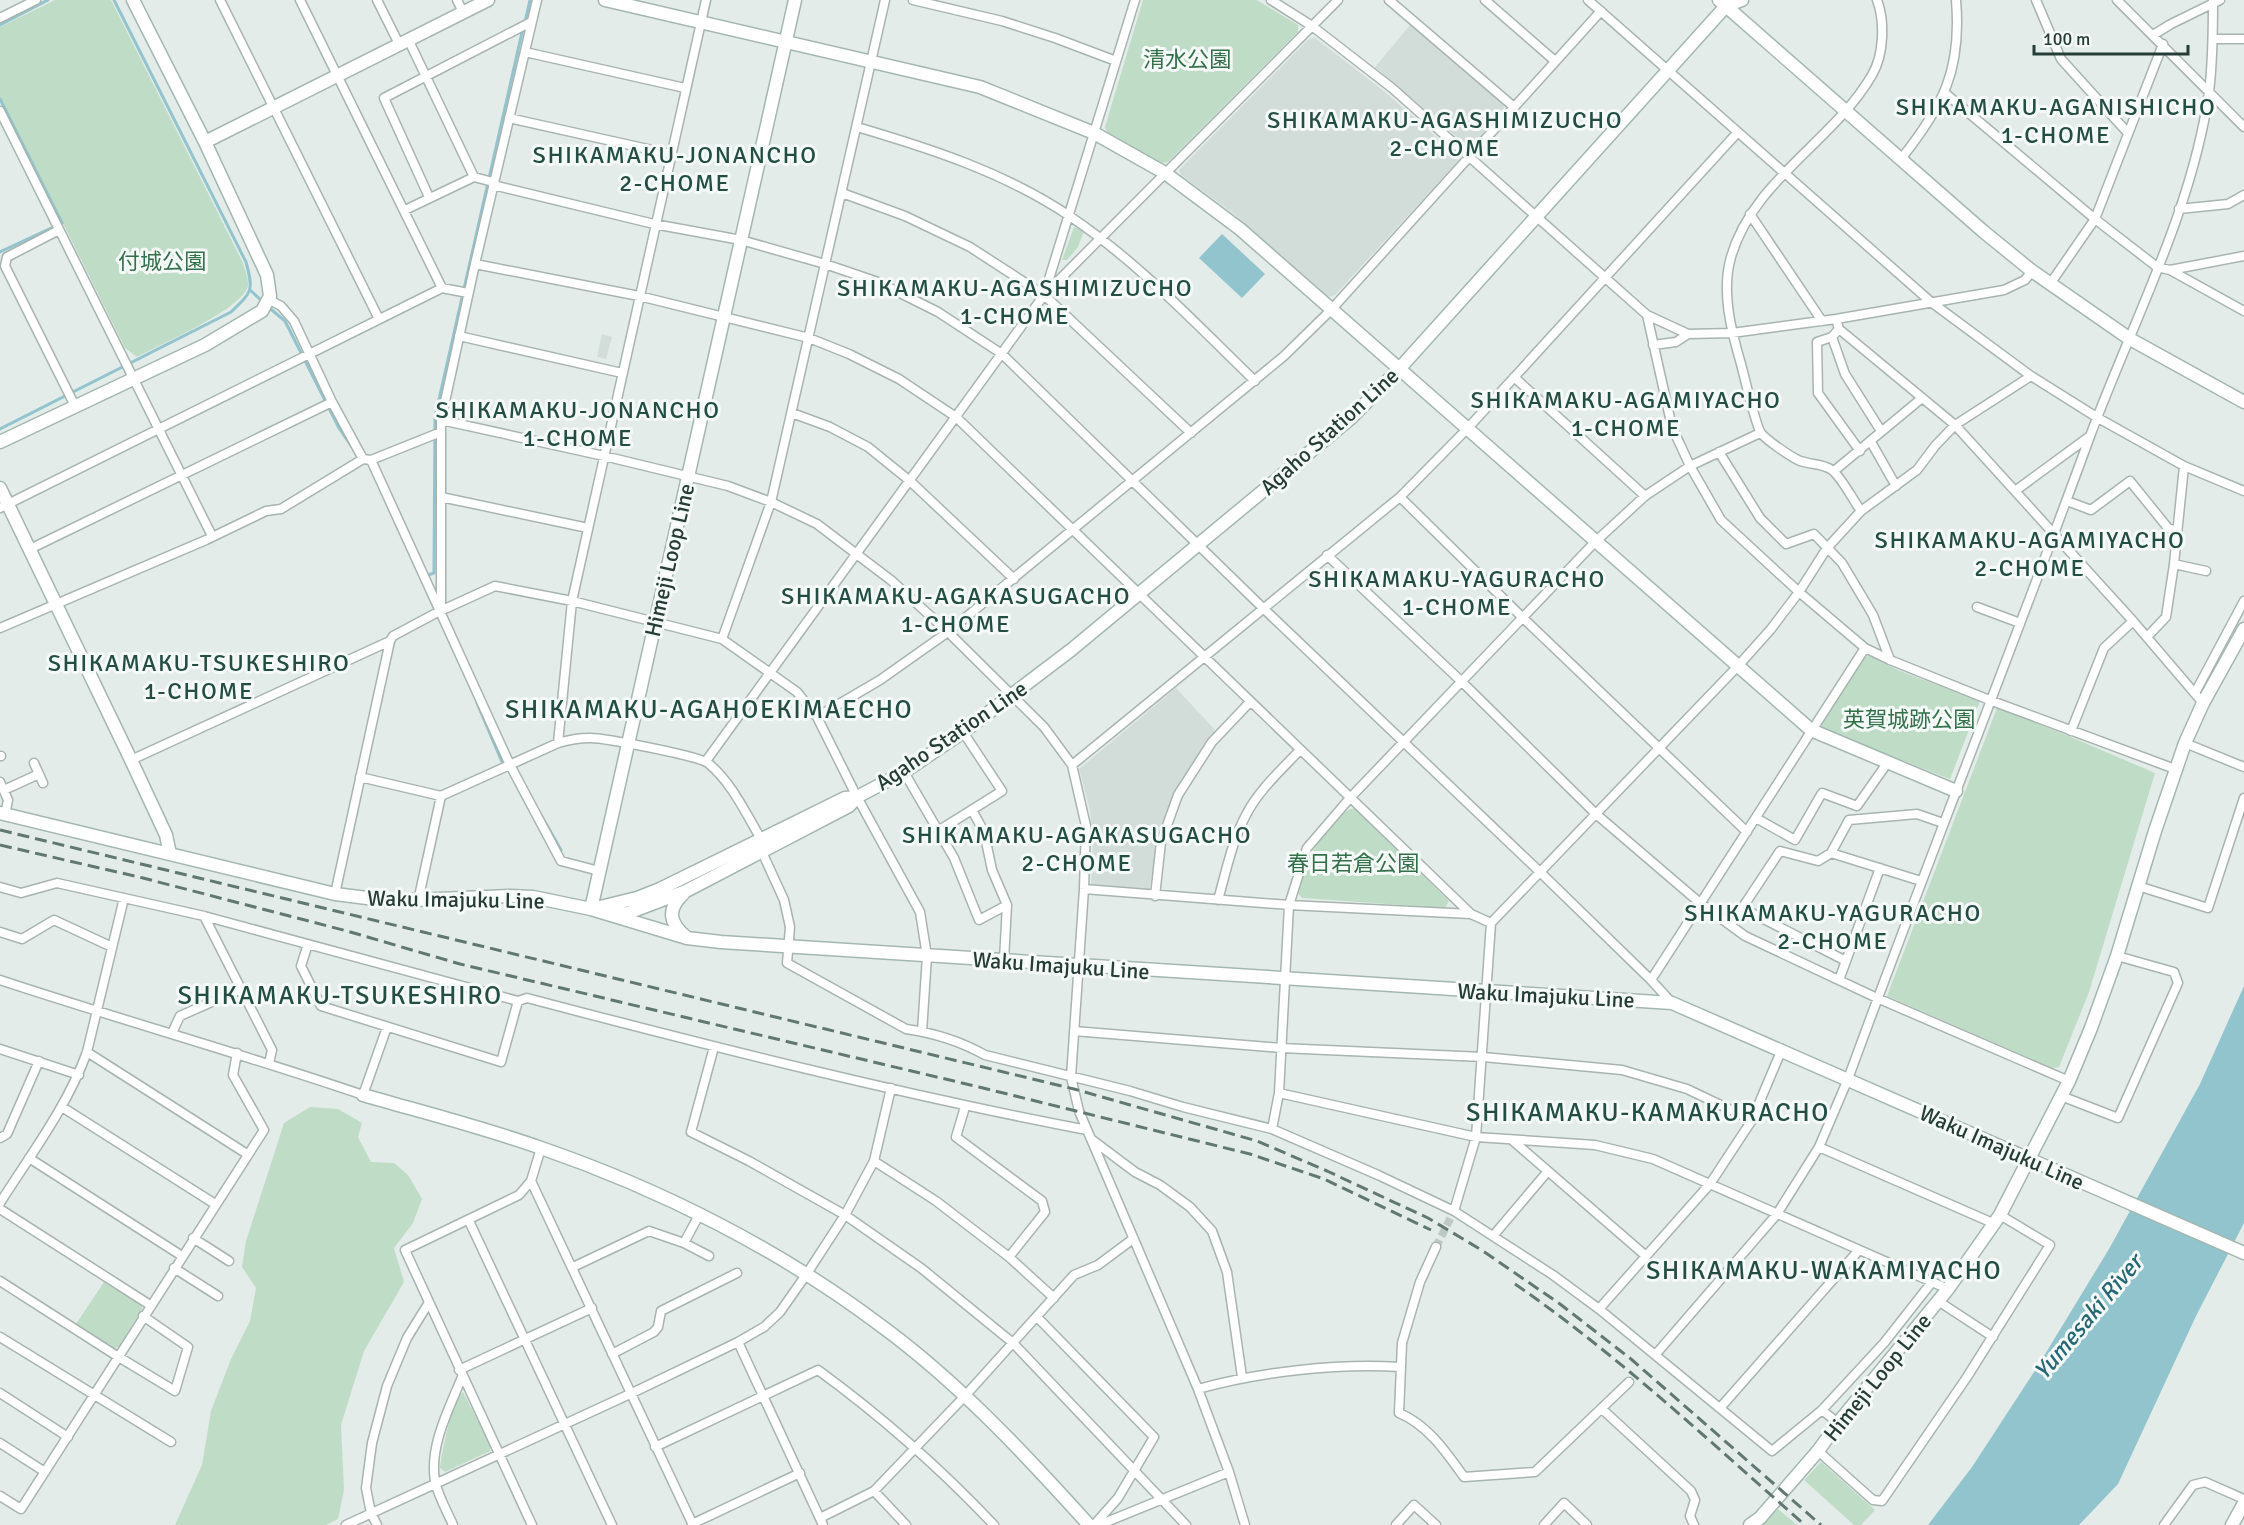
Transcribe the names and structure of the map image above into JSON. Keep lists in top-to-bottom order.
{
  "streets": {
    "main road": ["Agaho Station Line", "Himeji Loop Line", "Waku Imajuku Line"]
  },
  "crossings": [
    ["Agaho Station Line", "Himeji Loop Line"],
    ["Agaho Station Line", "Waku Imajuku Line"],
    ["Himeji Loop Line", "Waku Imajuku Line"]
  ],
  "districts": [
    "SHIKAMAKU-AGANISHICHO 1-CHOME",
    "SHIKAMAKU-AGASHIMIZUCHO 2-CHOME",
    "SHIKAMAKU-JONANCHO 2-CHOME",
    "SHIKAMAKU-AGASHIMIZUCHO 1-CHOME",
    "SHIKAMAKU-AGAMIYACHO 1-CHOME",
    "SHIKAMAKU-JONANCHO 1-CHOME",
    "SHIKAMAKU-AGAMIYACHO 2-CHOME",
    "SHIKAMAKU-YAGURACHO 1-CHOME",
    "SHIKAMAKU-AGAKASUGACHO 1-CHOME",
    "SHIKAMAKU-TSUKESHIRO 1-CHOME",
    "SHIKAMAKU-AGAHOEKIMAECHO",
    "SHIKAMAKU-AGAKASUGACHO 2-CHOME",
    "SHIKAMAKU-YAGURACHO 2-CHOME",
    "SHIKAMAKU-TSUKESHIRO",
    "SHIKAMAKU-KAMAKURACHO",
    "SHIKAMAKU-WAKAMIYACHO"
  ],
  "water": ["Yumesaki River"],
  "parks": [
    "清水公園",
    "付城公園",
    "英賀城跡公園",
    "春日若倉公園"
  ],
  "scale_bar": "100 m"
}
